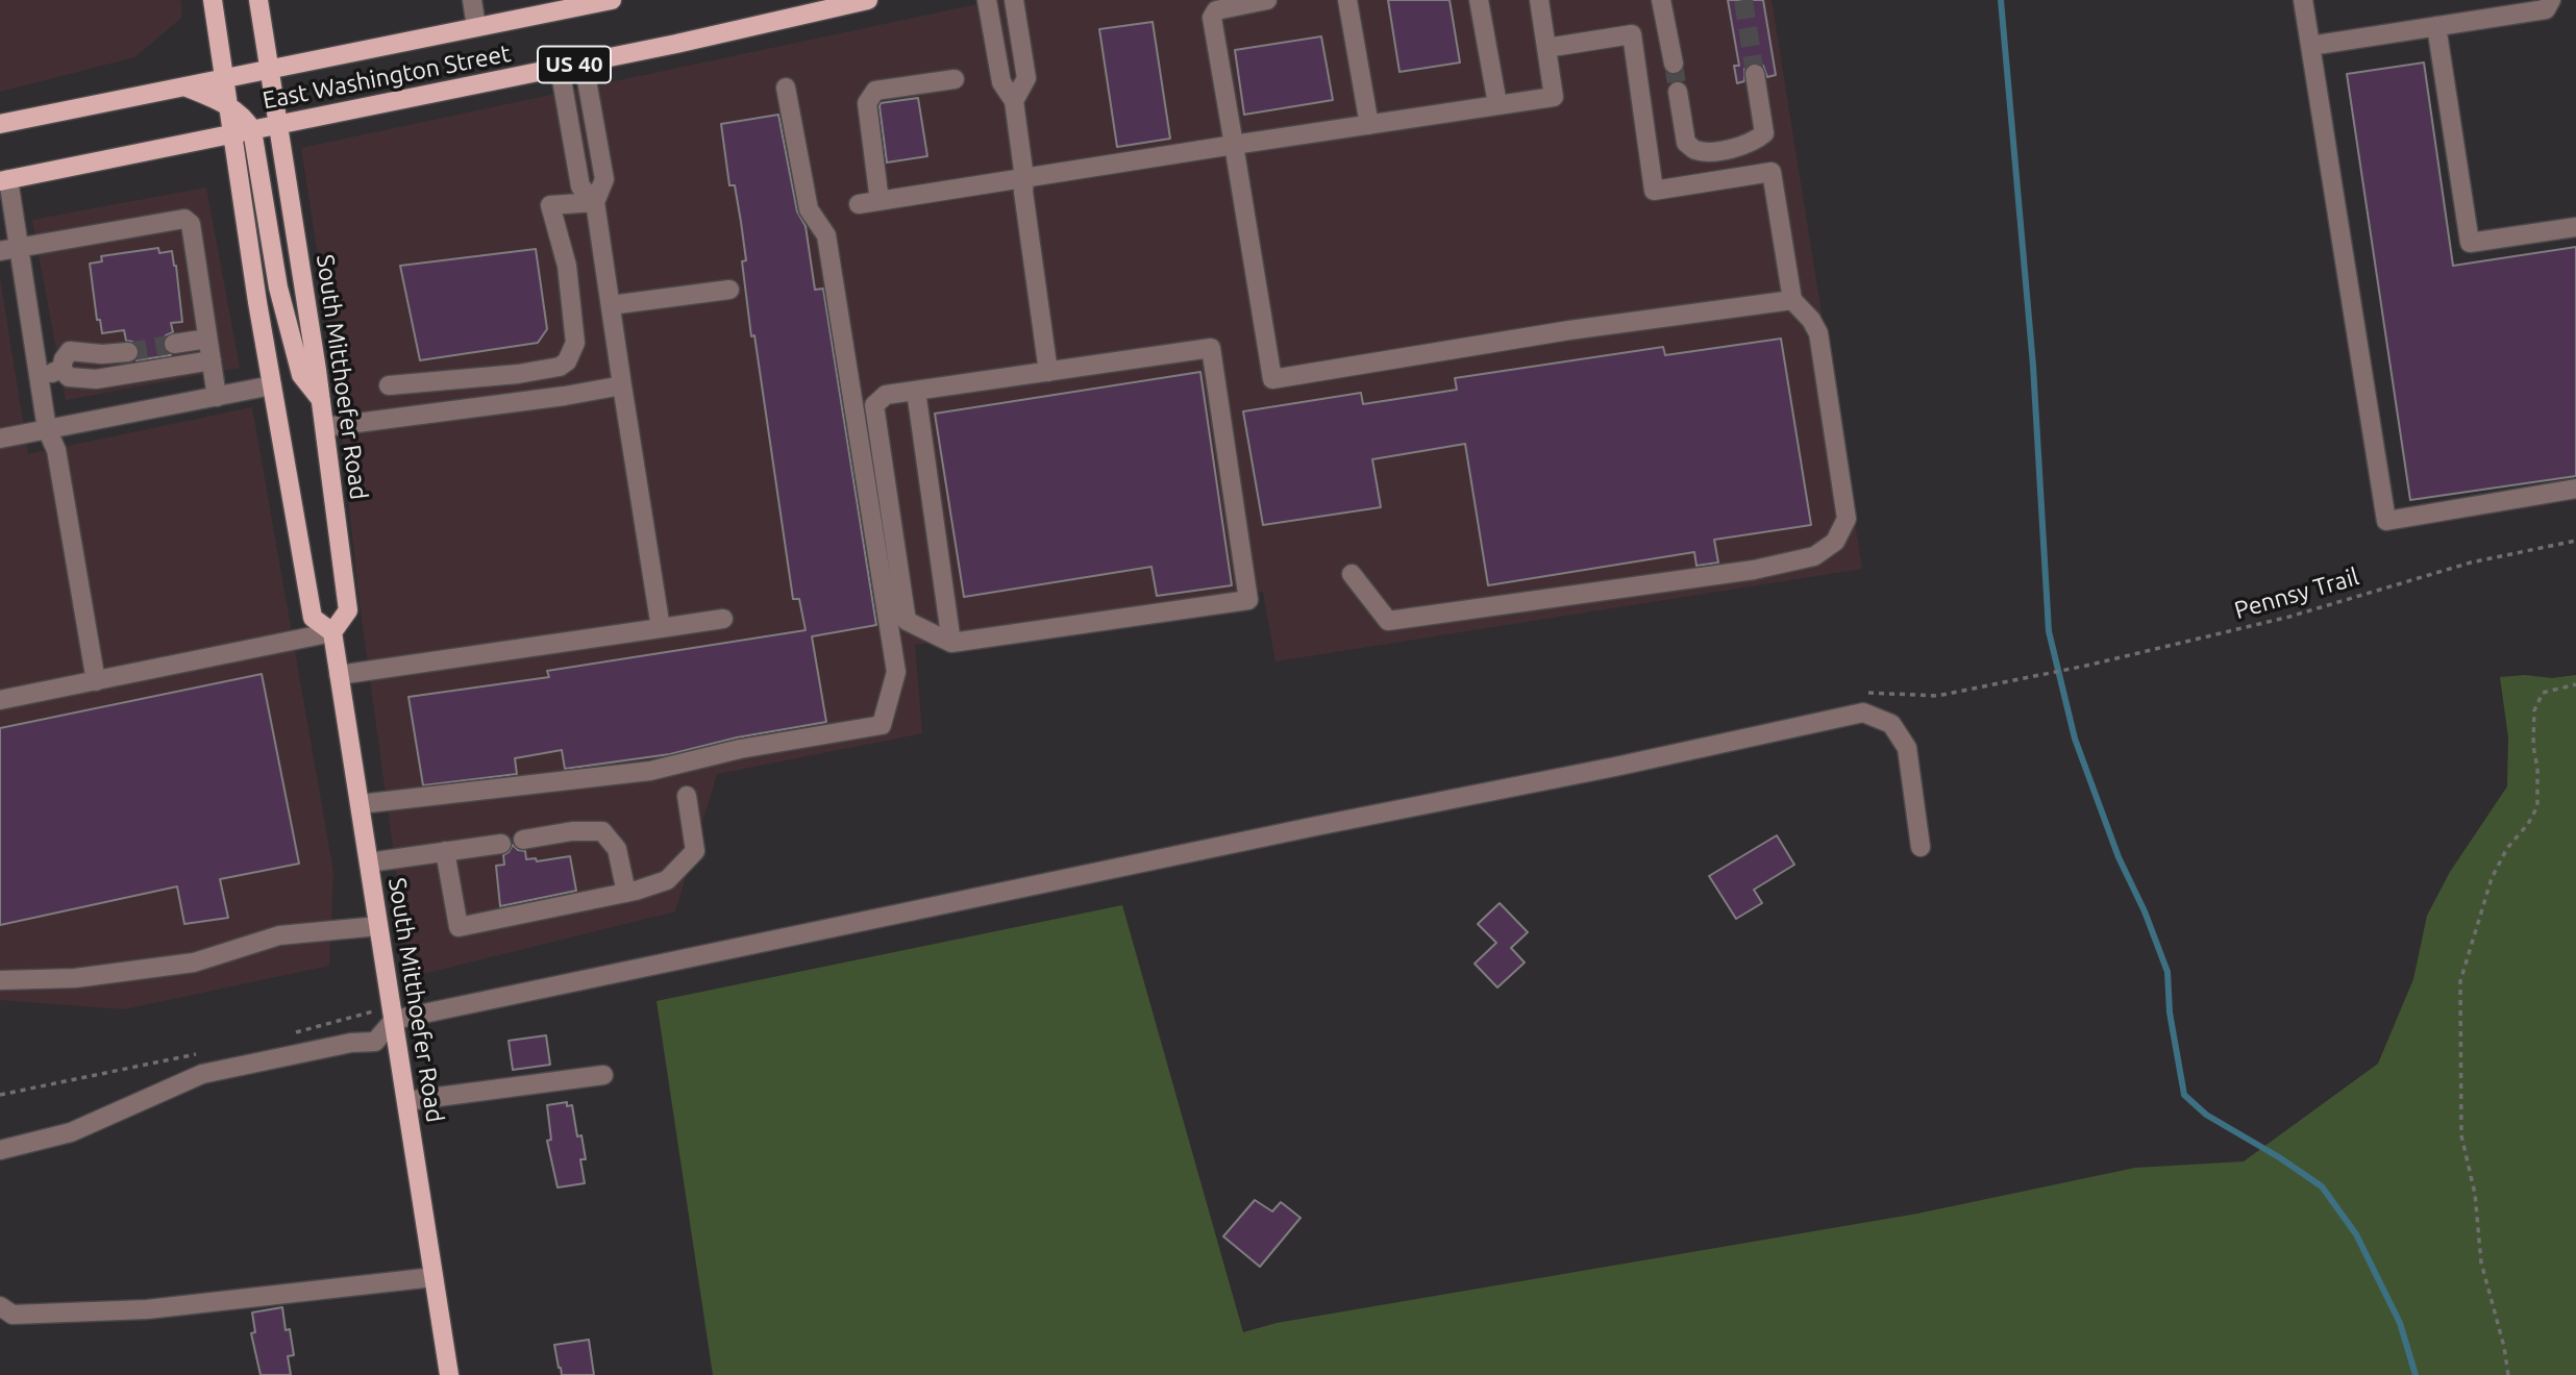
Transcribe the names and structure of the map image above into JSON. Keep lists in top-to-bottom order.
{
  "streets": {
    "main road": ["US 40", "East Washington Street", "South Mitthoefer Road"],
    "path": ["Pennsy Trail"]
  },
  "crossings": [
    ["East Washington Street", "South Mitthoefer Road"]
  ]
}
